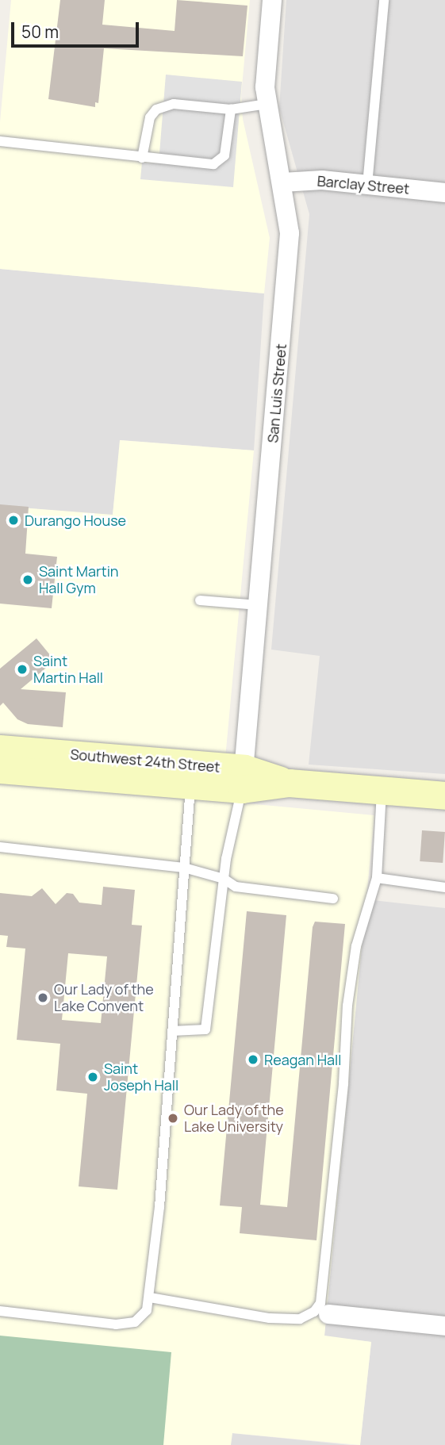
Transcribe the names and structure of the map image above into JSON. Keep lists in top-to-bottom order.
{
  "streets": {
    "main road": ["Southwest 24th Street"],
    "street": ["Barclay Street", "San Luis Street"]
  },
  "crossings": [
    ["Barclay Street", "San Luis Street"],
    ["San Luis Street", "Southwest 24th Street"]
  ],
  "places": [
    "Durango House",
    "Saint Martin Hall Gym",
    "Saint Martin Hall",
    "Our Lady of the Lake Convent",
    "Reagan Hall",
    "Saint Joseph Hall",
    "Our Lady of the Lake University"
  ],
  "scale_bar": "50 m"
}
